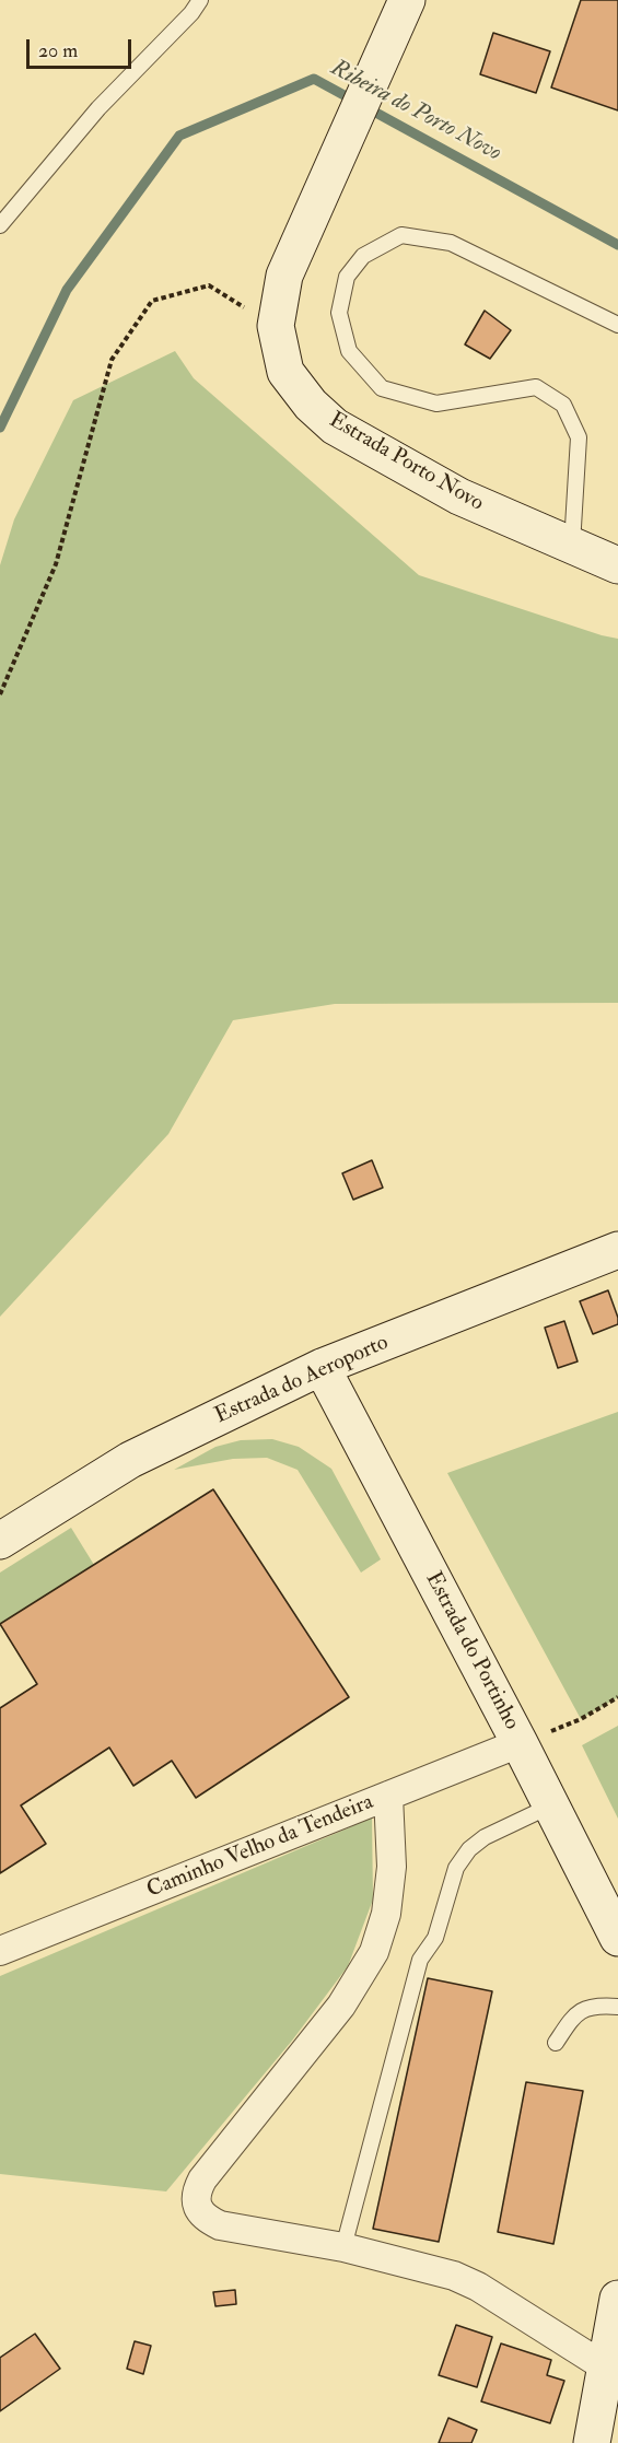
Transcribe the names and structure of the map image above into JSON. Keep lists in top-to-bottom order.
{
  "streets": {
    "main road": ["Estrada Porto Novo", "Estrada do Aeroporto", "Estrada do Portinho"],
    "street": ["Caminho Velho da Tendeira"]
  },
  "crossings": [
    ["Estrada do Aeroporto", "Estrada do Portinho"],
    ["Estrada do Portinho", "Caminho Velho da Tendeira"]
  ],
  "water": ["Ribeira do Porto Novo"],
  "scale_bar": "20 m"
}
